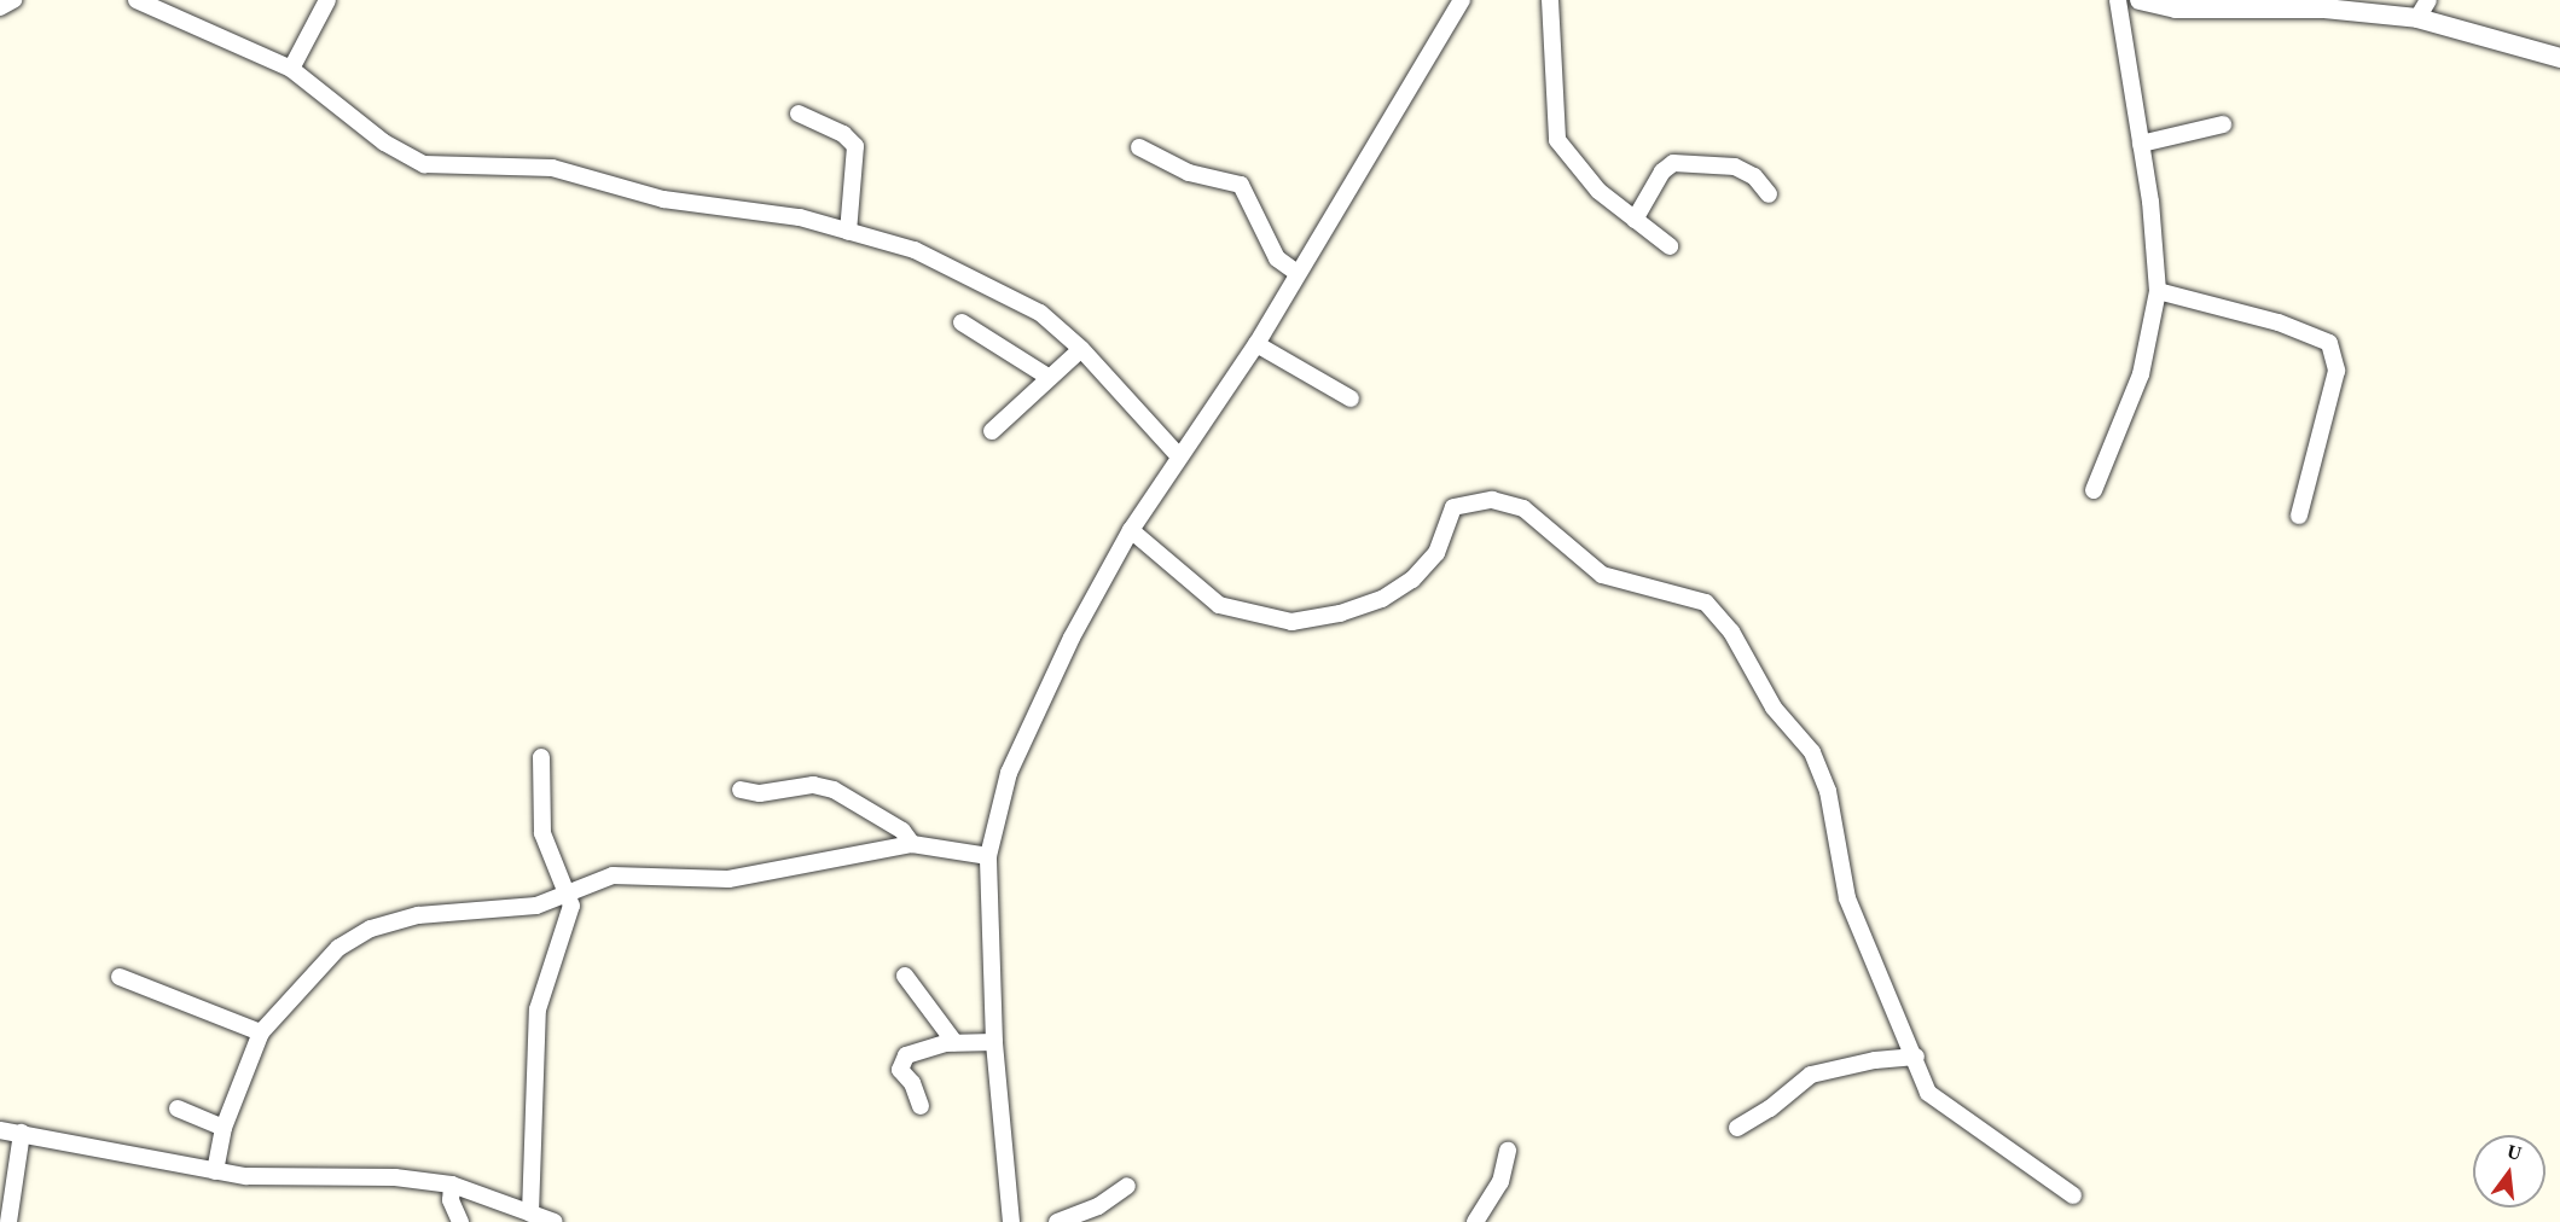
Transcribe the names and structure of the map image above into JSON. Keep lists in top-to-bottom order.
{
  "north": "top"
}
